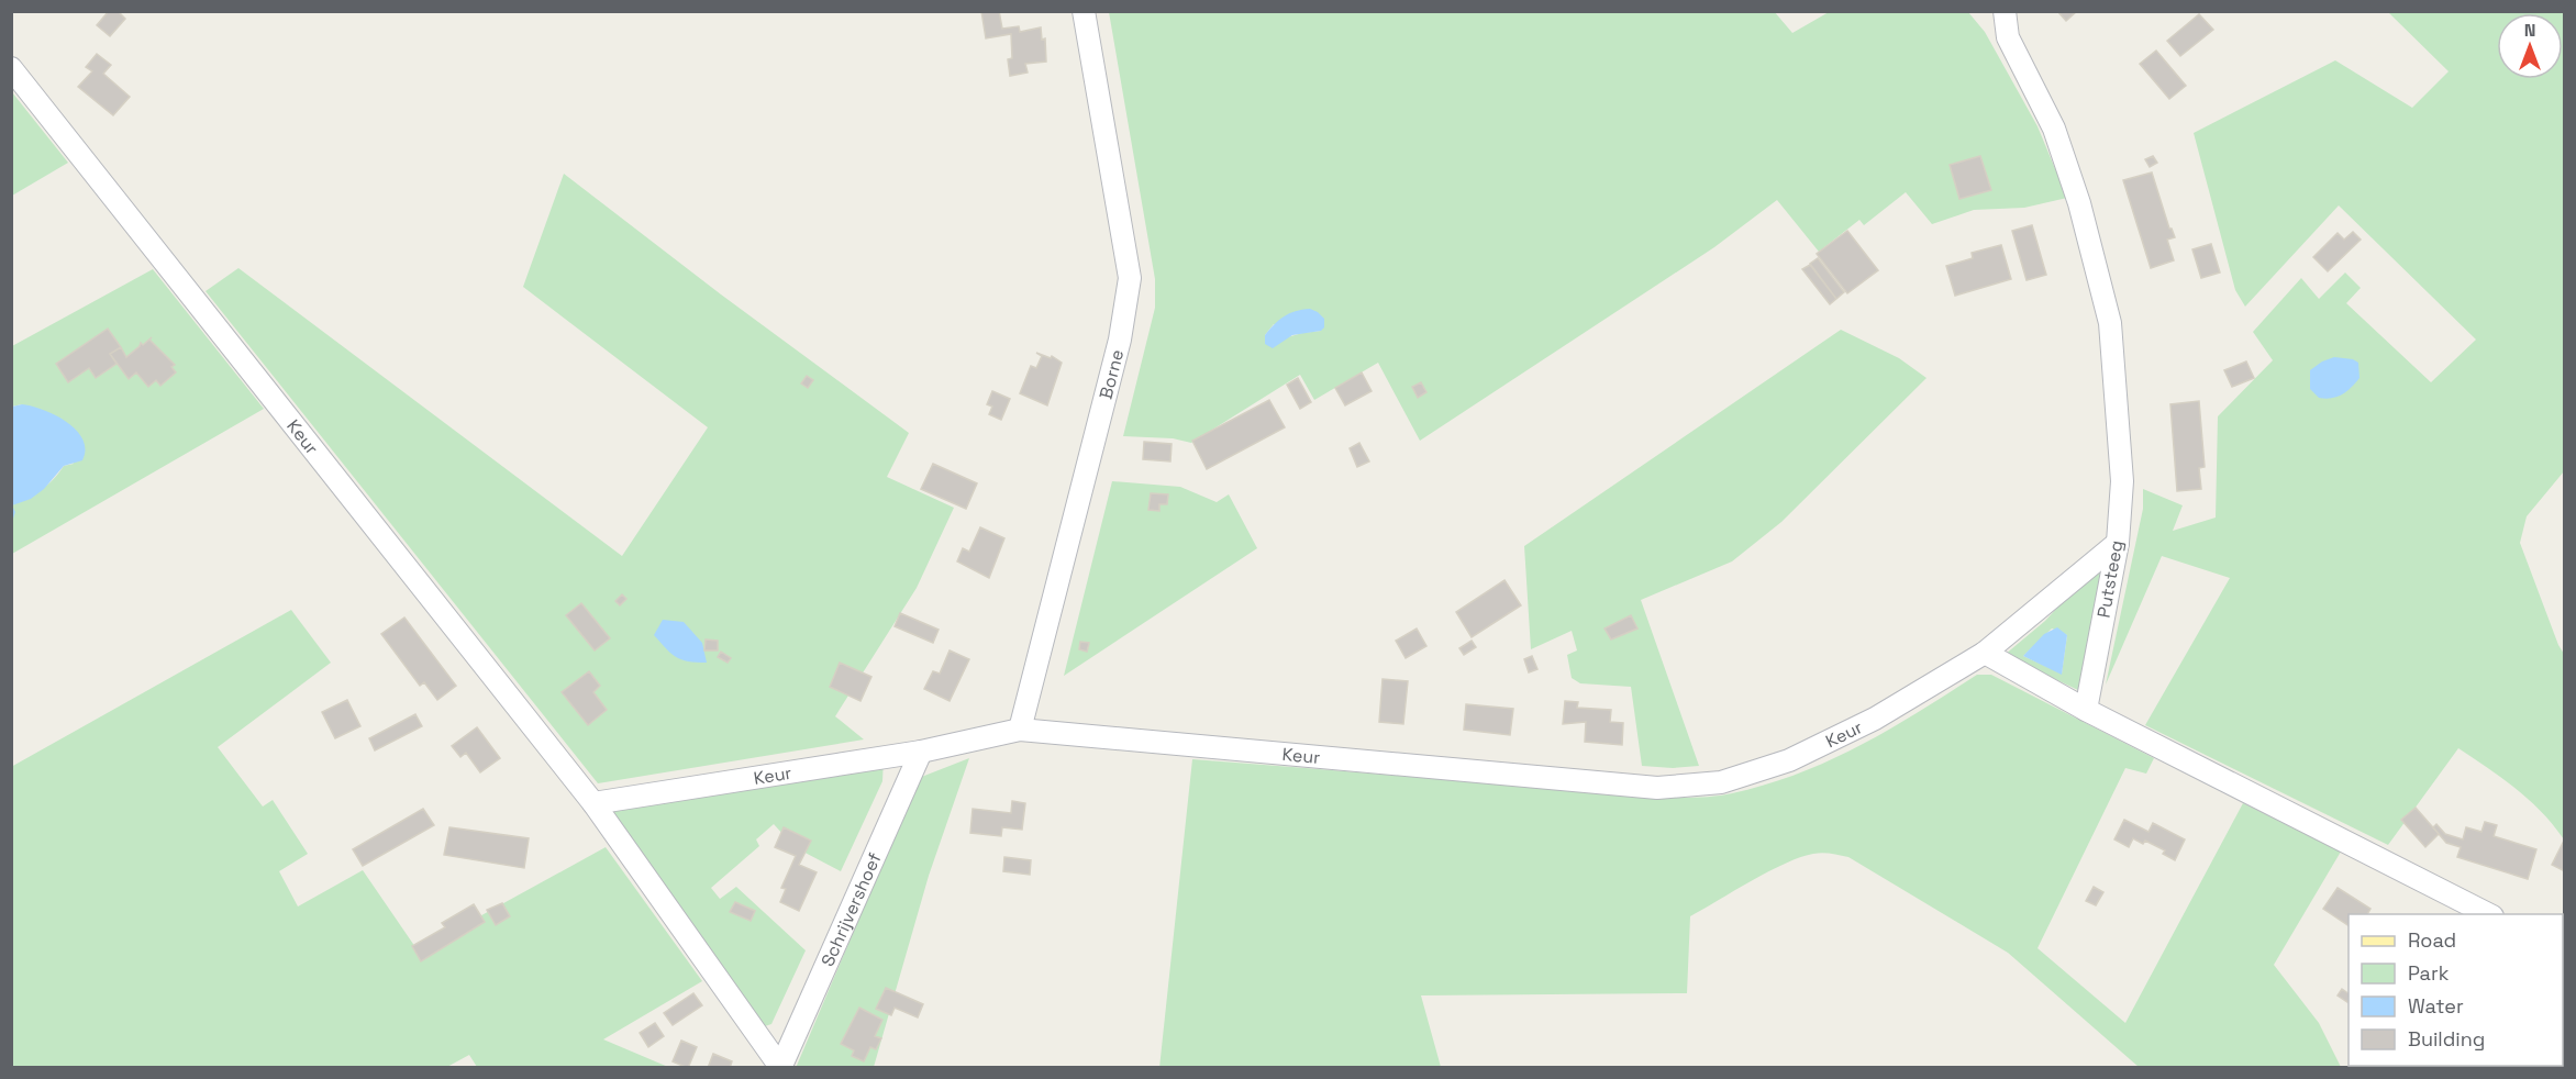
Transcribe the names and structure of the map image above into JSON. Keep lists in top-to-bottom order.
{
  "streets": {
    "street": [
      "Borne",
      "Keur",
      "Putsteeg",
      "Schrijvershoef"
    ]
  },
  "crossings": [
    ["Borne", "Keur"],
    ["Keur", "Putsteeg"],
    ["Keur", "Schrijvershoef"]
  ],
  "legend": [
    "Road",
    "Park",
    "Water",
    "Building"
  ],
  "north": "top"
}
